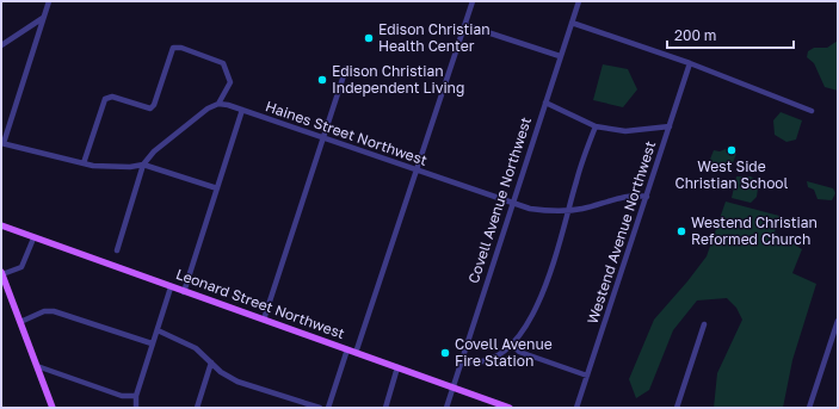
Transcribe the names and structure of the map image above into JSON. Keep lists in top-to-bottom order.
{
  "streets": {
    "main road": ["Leonard Street Northwest"],
    "street": ["Haines Street Northwest", "Covell Avenue Northwest", "Westend Avenue Northwest"]
  },
  "crossings": [
    ["Haines Street Northwest", "Covell Avenue Northwest"],
    ["Haines Street Northwest", "Westend Avenue Northwest"],
    ["Covell Avenue Northwest", "Leonard Street Northwest"]
  ],
  "places": [
    "Edison Christian Health Center",
    "Edison Christian Independent Living",
    "West Side Christian School",
    "Westend Christian Reformed Church",
    "Covell Avenue Fire Station"
  ],
  "scale_bar": "200 m"
}
